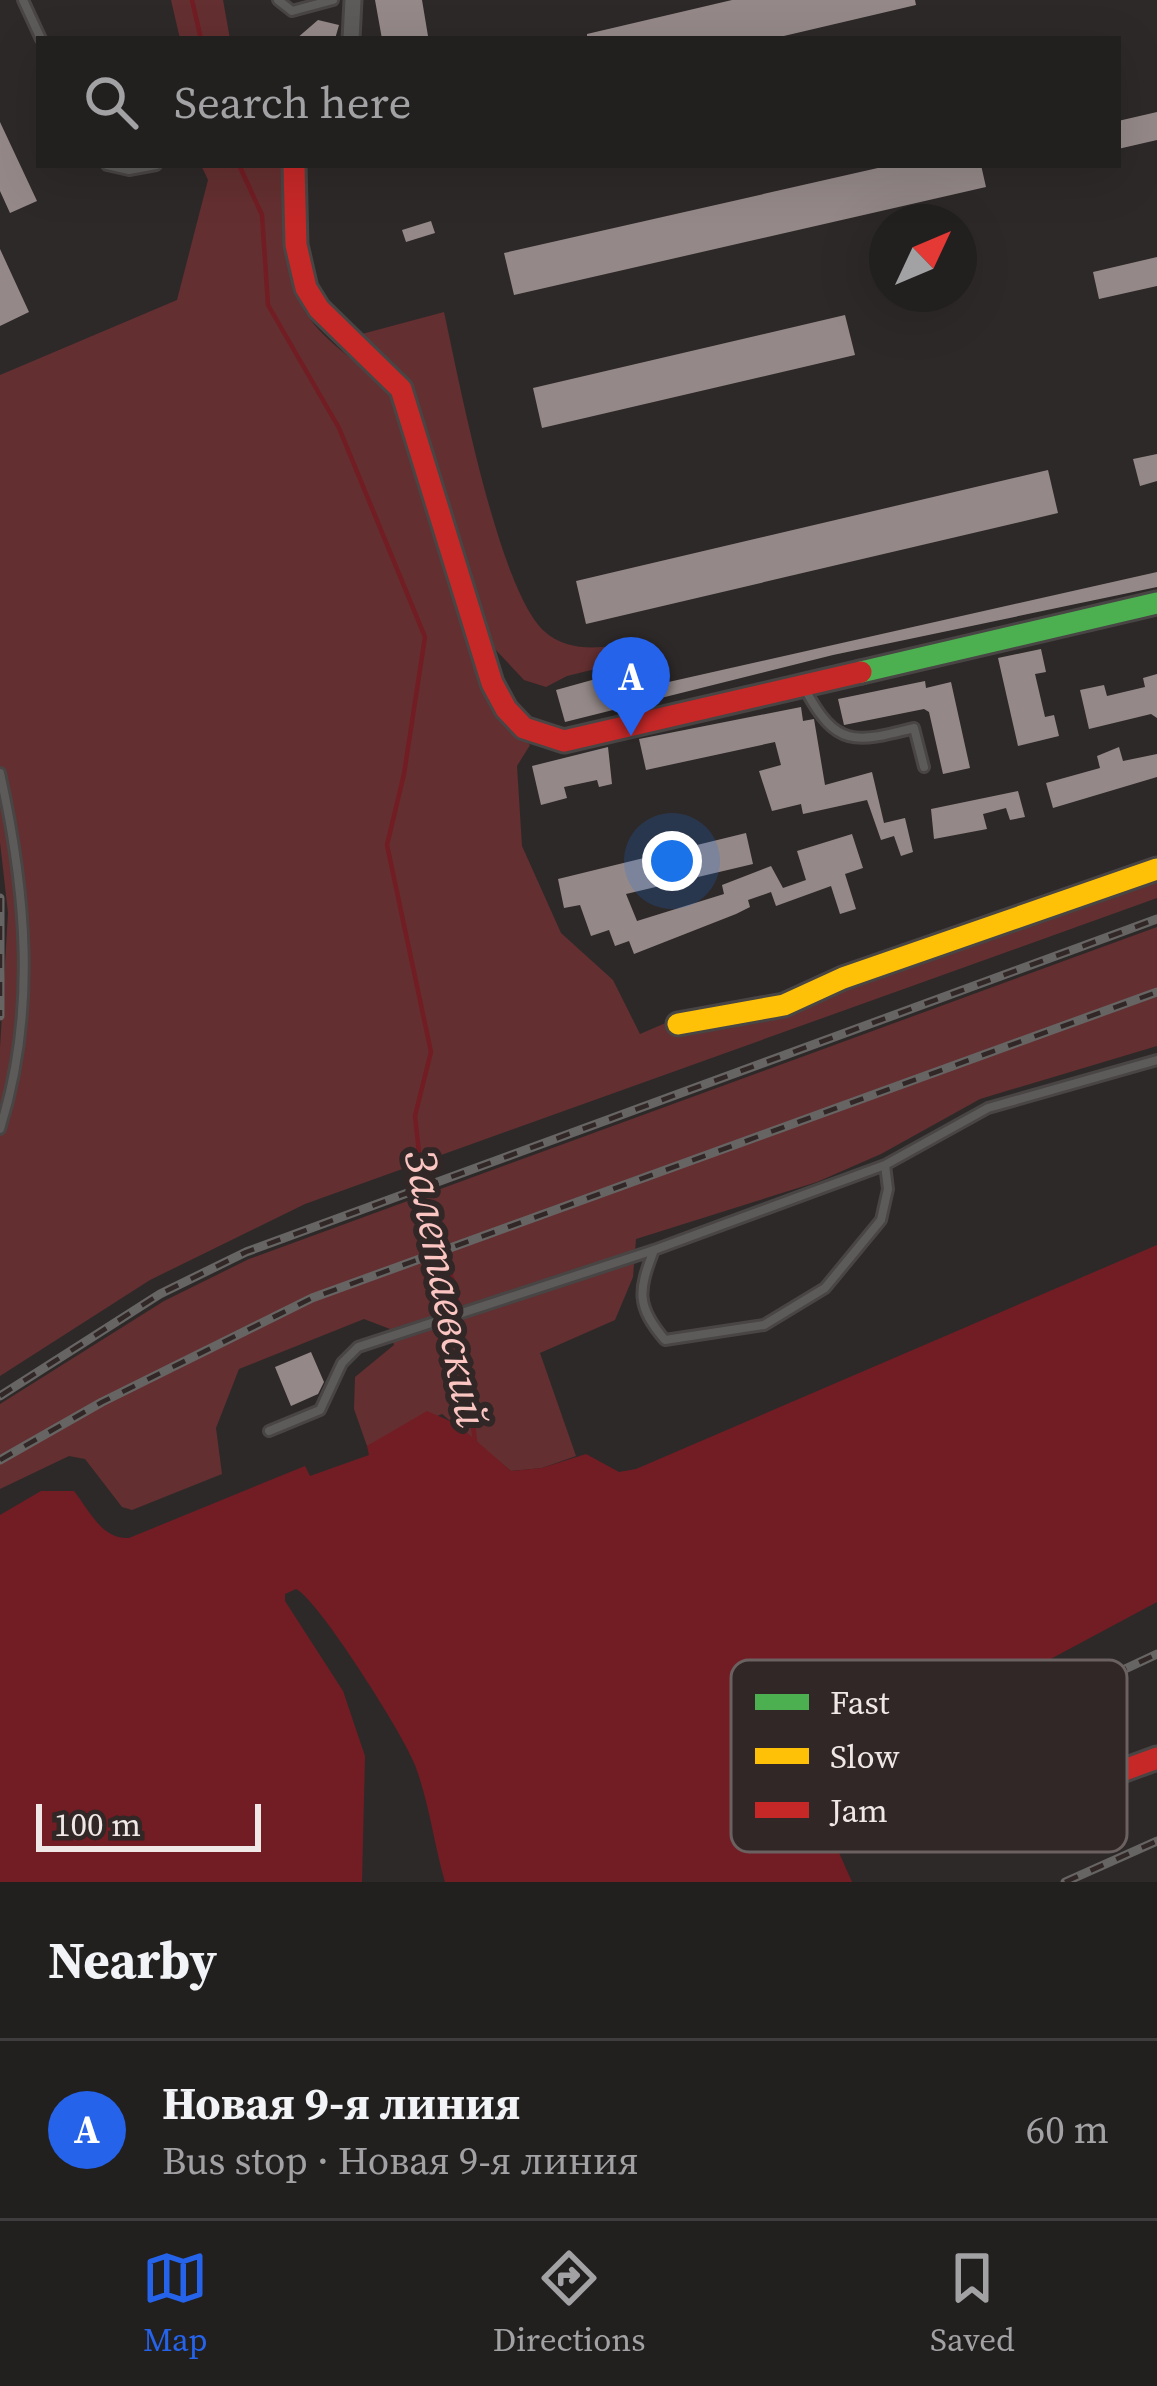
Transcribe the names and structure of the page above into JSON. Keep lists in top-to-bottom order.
{
  "water": ["Залетаевский"],
  "legend": ["Fast", "Slow", "Jam"],
  "scale_bar": "100 m",
  "north": "top right",
  "page": {
    "search": "Search here",
    "pins": "A",
    "scale": "100 m",
    "heading": "Nearby",
    "list": [
      {
        "mark": "A",
        "name": "Новая 9-я линия",
        "note": "Bus stop · Новая 9-я линия",
        "value": "60 m"
      }
    ],
    "nav": ["Map", "Directions", "Saved"]
  }
}
